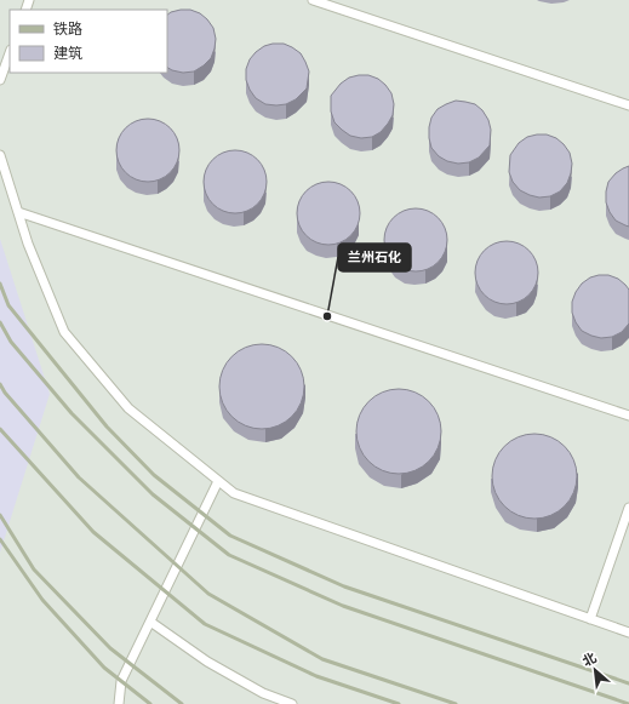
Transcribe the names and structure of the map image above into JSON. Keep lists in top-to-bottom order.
{
  "places": ["兰州石化"],
  "legend": ["铁路", "建筑"],
  "north": "top left"
}
